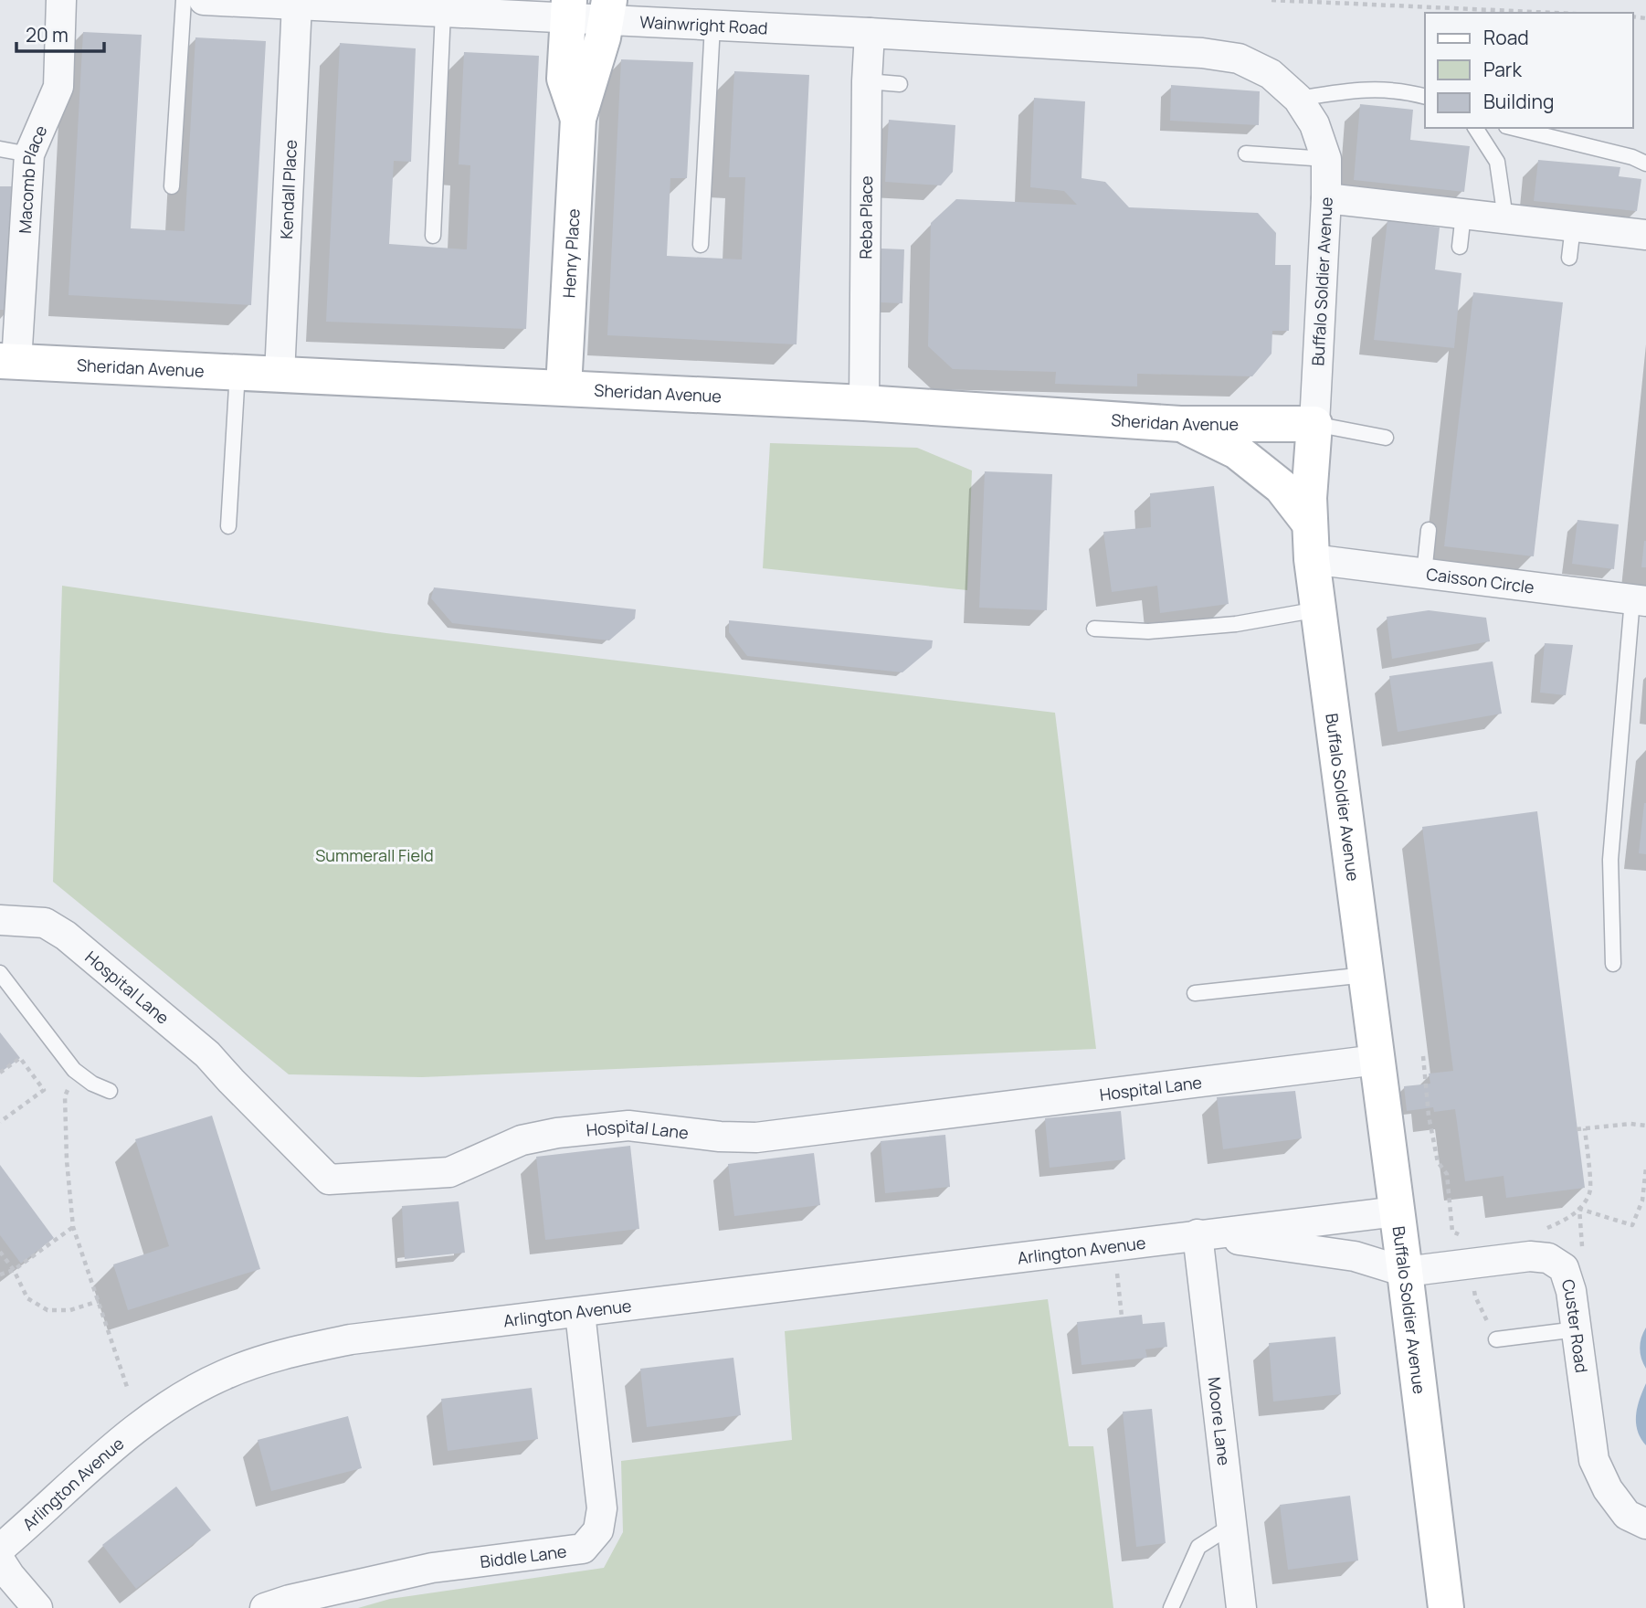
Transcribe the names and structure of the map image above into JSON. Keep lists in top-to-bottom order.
{
  "streets": {
    "street": [
      "Wainwright Road",
      "Macomb Place",
      "Kendall Place",
      "Reba Place",
      "Henry Place",
      "Buffalo Soldier Avenue",
      "Sheridan Avenue",
      "Caisson Circle",
      "Hospital Lane",
      "Arlington Avenue",
      "Custer Road",
      "Moore Lane",
      "Biddle Lane"
    ]
  },
  "crossings": [
    ["Wainwright Road", "Kendall Place"],
    ["Wainwright Road", "Reba Place"],
    ["Wainwright Road", "Henry Place"],
    ["Wainwright Road", "Buffalo Soldier Avenue"],
    ["Macomb Place", "Sheridan Avenue"],
    ["Kendall Place", "Sheridan Avenue"],
    ["Reba Place", "Sheridan Avenue"],
    ["Henry Place", "Sheridan Avenue"],
    ["Buffalo Soldier Avenue", "Sheridan Avenue"],
    ["Buffalo Soldier Avenue", "Caisson Circle"],
    ["Buffalo Soldier Avenue", "Hospital Lane"],
    ["Buffalo Soldier Avenue", "Arlington Avenue"],
    ["Buffalo Soldier Avenue", "Custer Road"],
    ["Arlington Avenue", "Custer Road"],
    ["Arlington Avenue", "Moore Lane"],
    ["Arlington Avenue", "Biddle Lane"]
  ],
  "parks": ["Summerall Field"],
  "legend": ["Road", "Park", "Building"],
  "scale_bar": "20 m"
}
